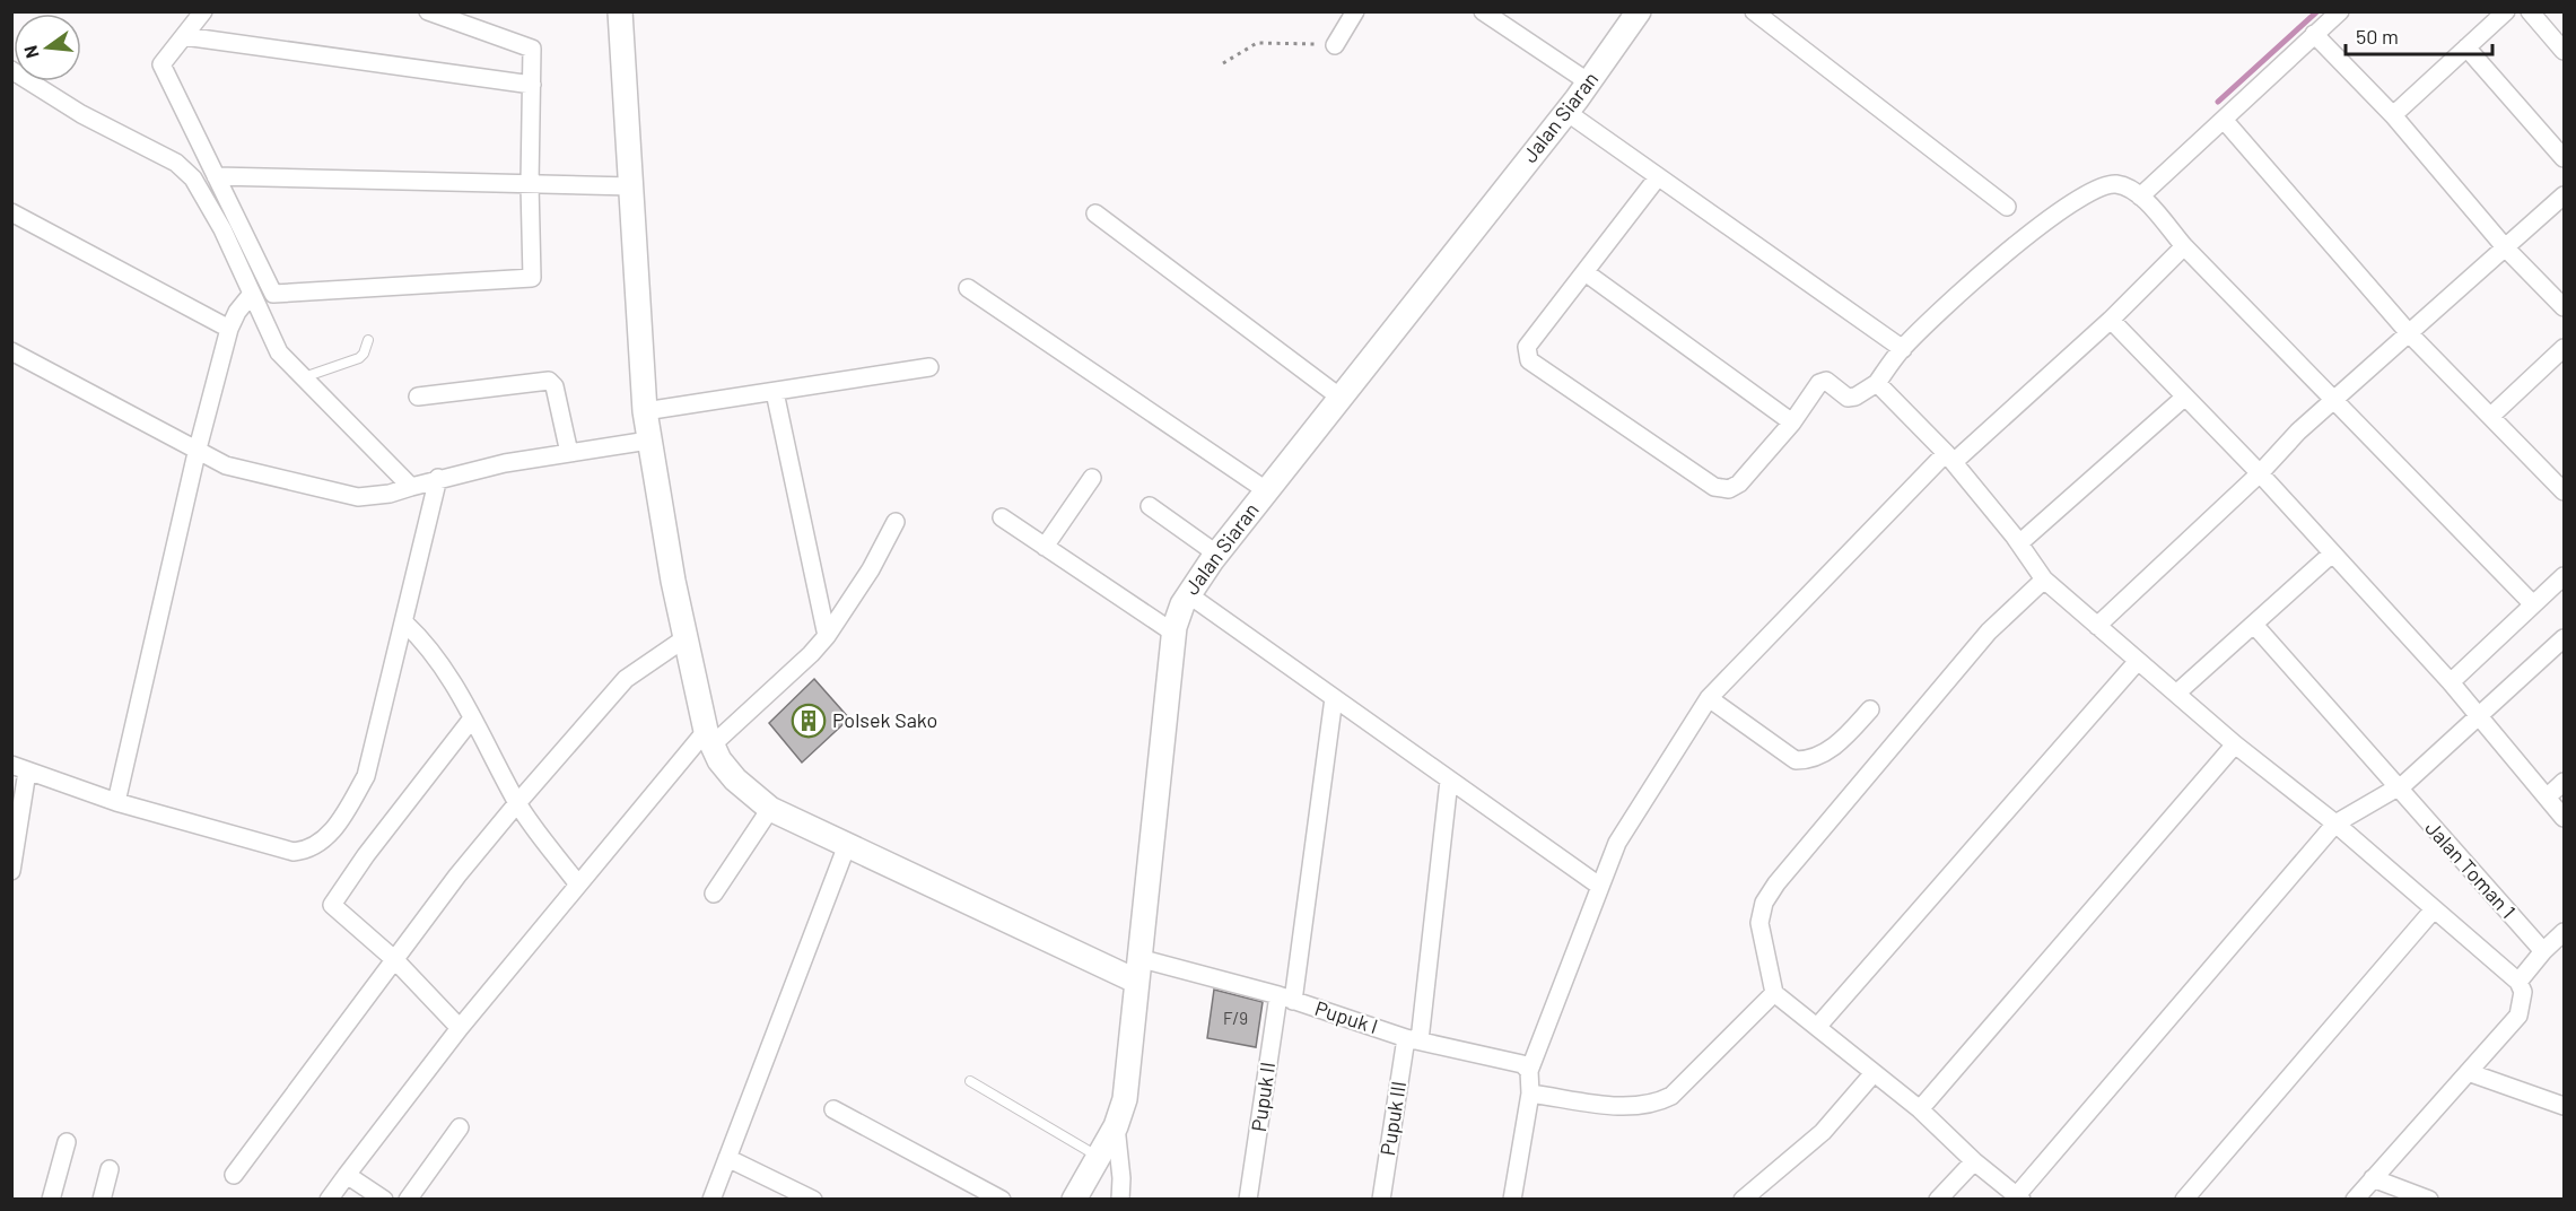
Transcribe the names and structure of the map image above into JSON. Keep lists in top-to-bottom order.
{
  "streets": {
    "street": [
      "Jalan Siaran",
      "Jalan Toman 1",
      "Pupuk I",
      "Pupuk II",
      "Pupuk III"
    ]
  },
  "crossings": [
    ["Jalan Siaran", "Pupuk I"],
    ["Pupuk I", "Pupuk II"],
    ["Pupuk I", "Pupuk III"]
  ],
  "places": {
    "building": ["Polsek Sako"]
  },
  "house_numbers": ["F/9"],
  "scale_bar": "50 m",
  "north": "left"
}
